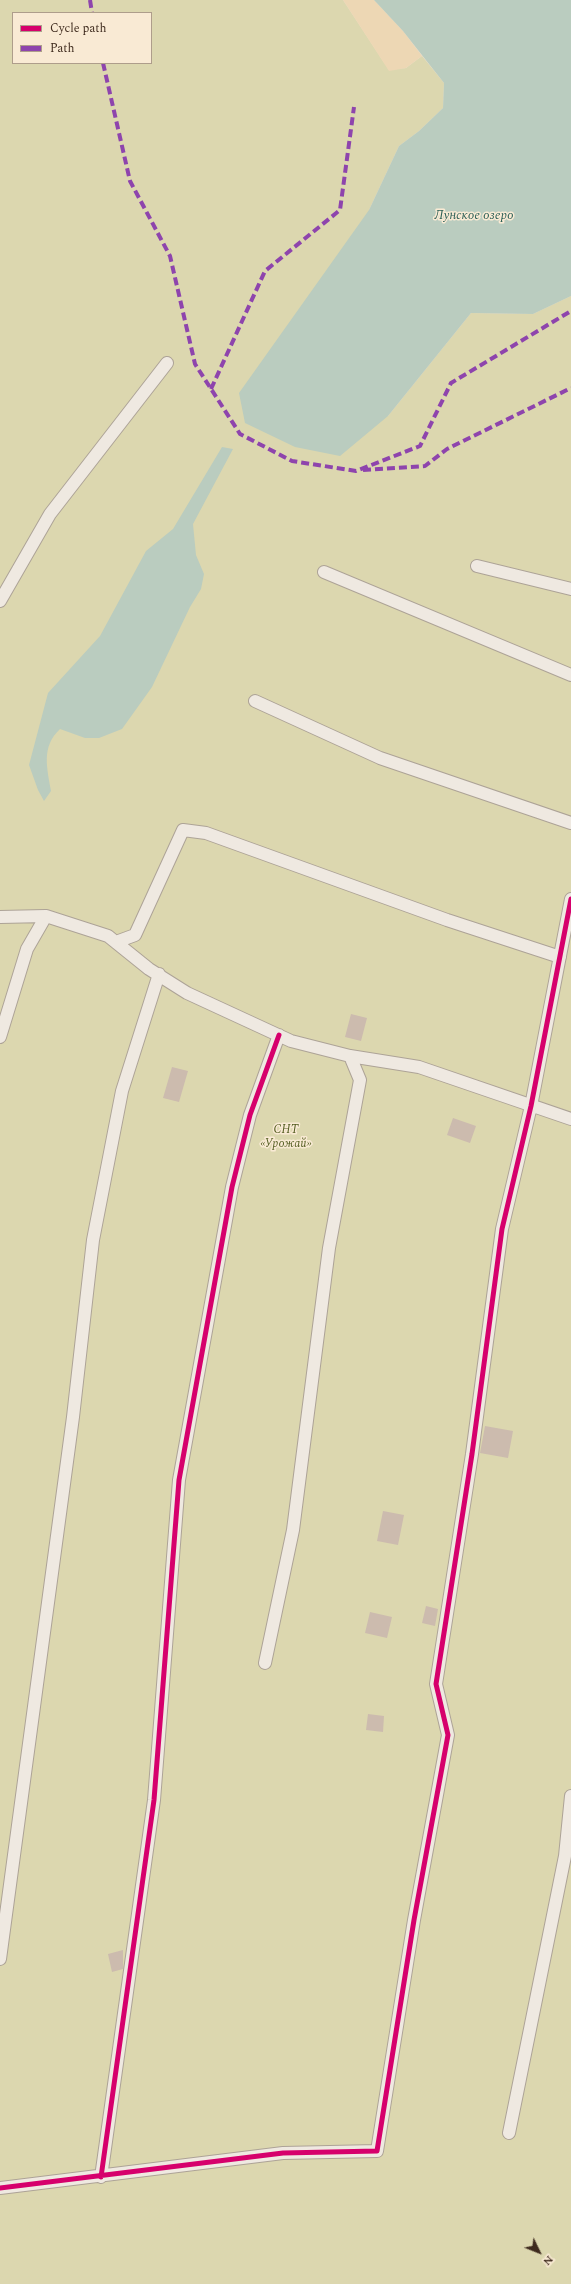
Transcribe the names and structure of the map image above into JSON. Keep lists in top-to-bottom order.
{
  "water": ["Лунское озеро"],
  "parks": ["СНТ «Урожай»"],
  "legend": ["Cycle path", "Path"],
  "north": "bottom right"
}
